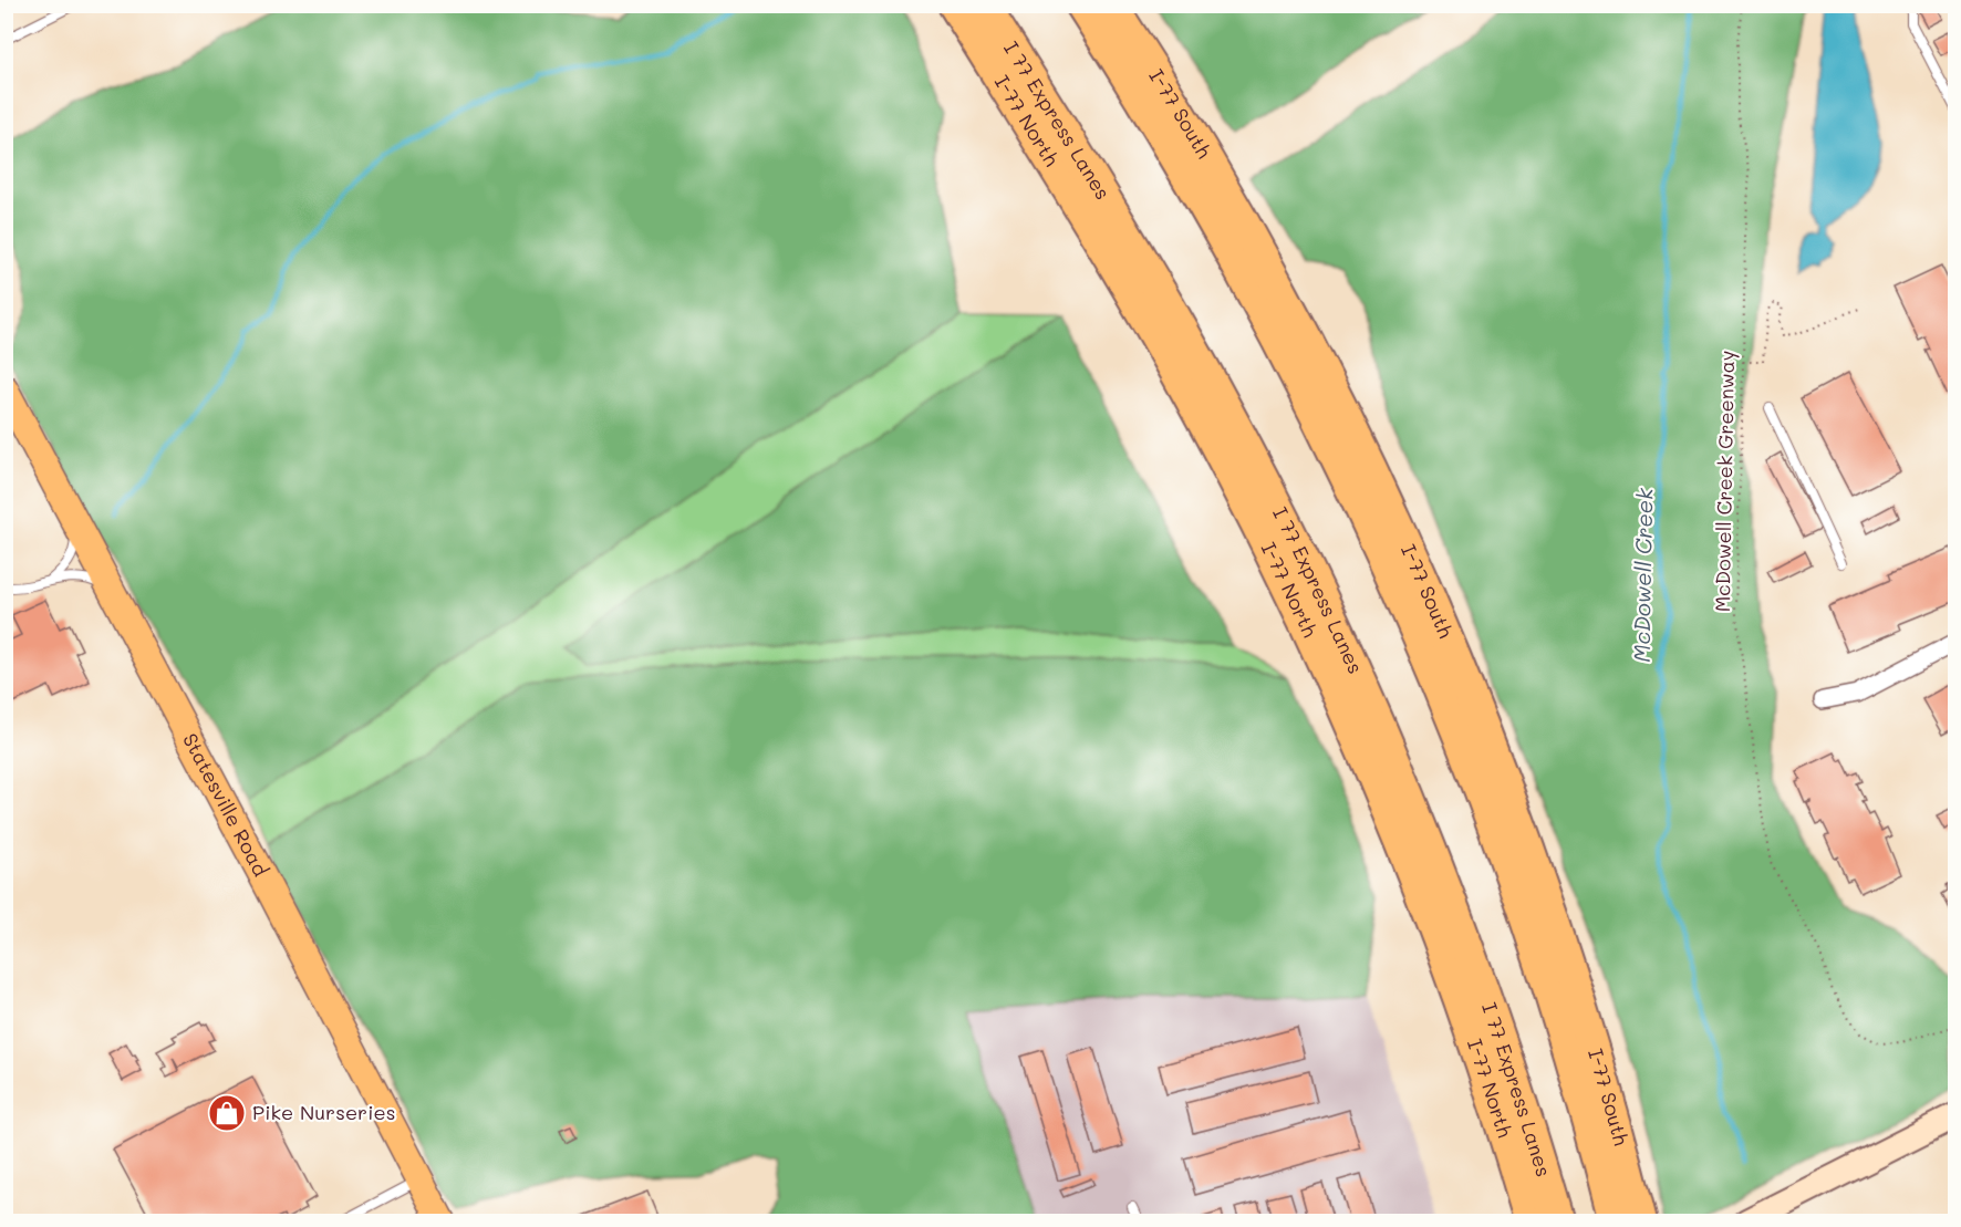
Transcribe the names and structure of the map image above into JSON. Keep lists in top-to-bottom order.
{
  "streets": {
    "highway": ["I-77 South", "I-77 North", "I 77 Express Lanes"],
    "main road": ["Statesville Road"],
    "path": ["McDowell Creek Greenway"]
  },
  "water": ["McDowell Creek"],
  "places": {
    "shop": ["Pike Nurseries"]
  }
}
